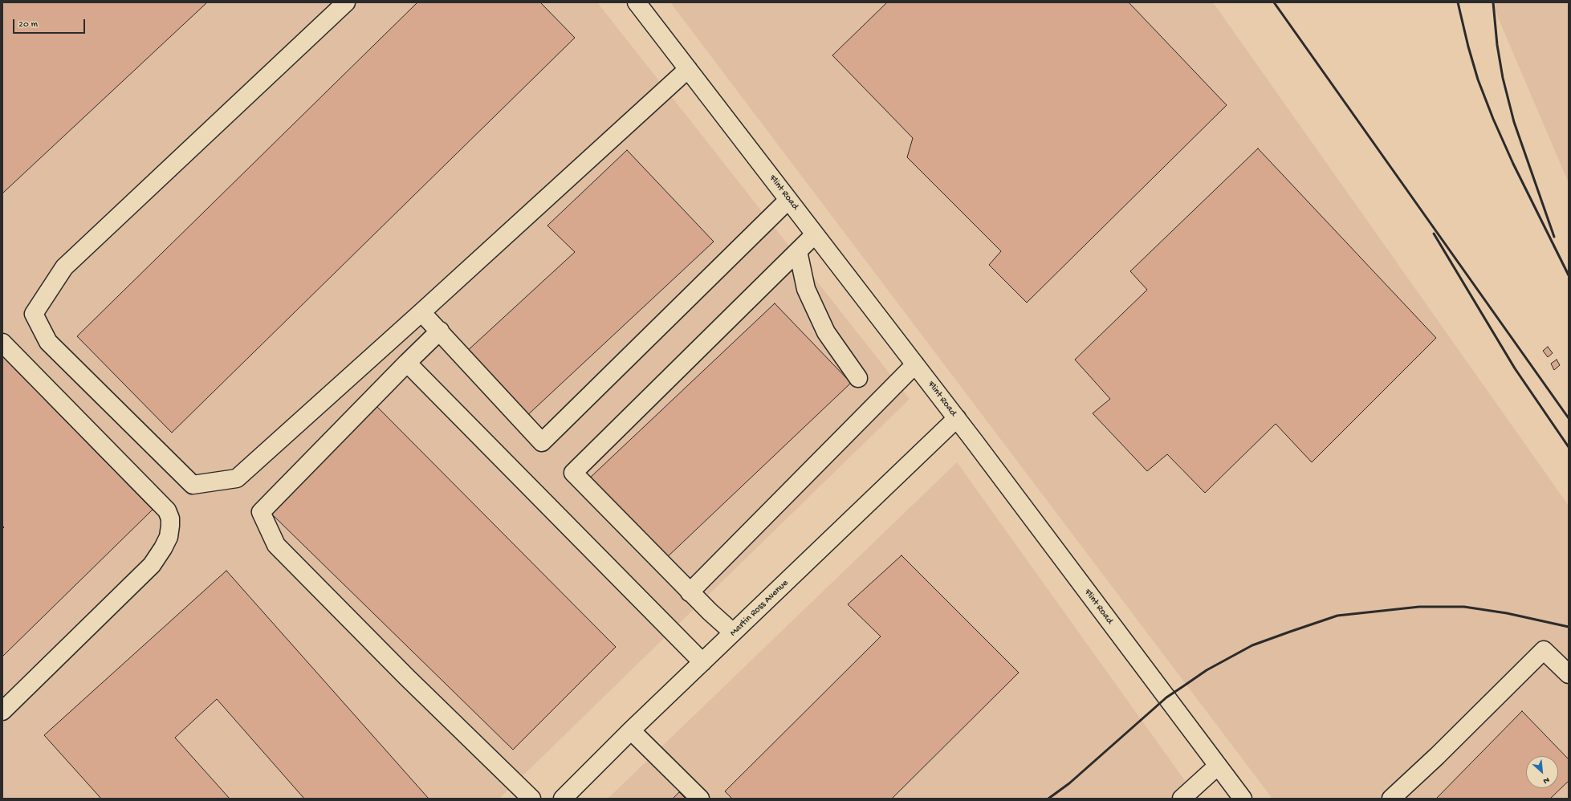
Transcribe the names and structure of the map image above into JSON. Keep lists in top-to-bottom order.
{
  "streets": {
    "street": ["Flint Road", "Martin Ross Avenue"]
  },
  "crossings": [
    ["Flint Road", "Martin Ross Avenue"]
  ],
  "scale_bar": "20 m",
  "north": "bottom right"
}
